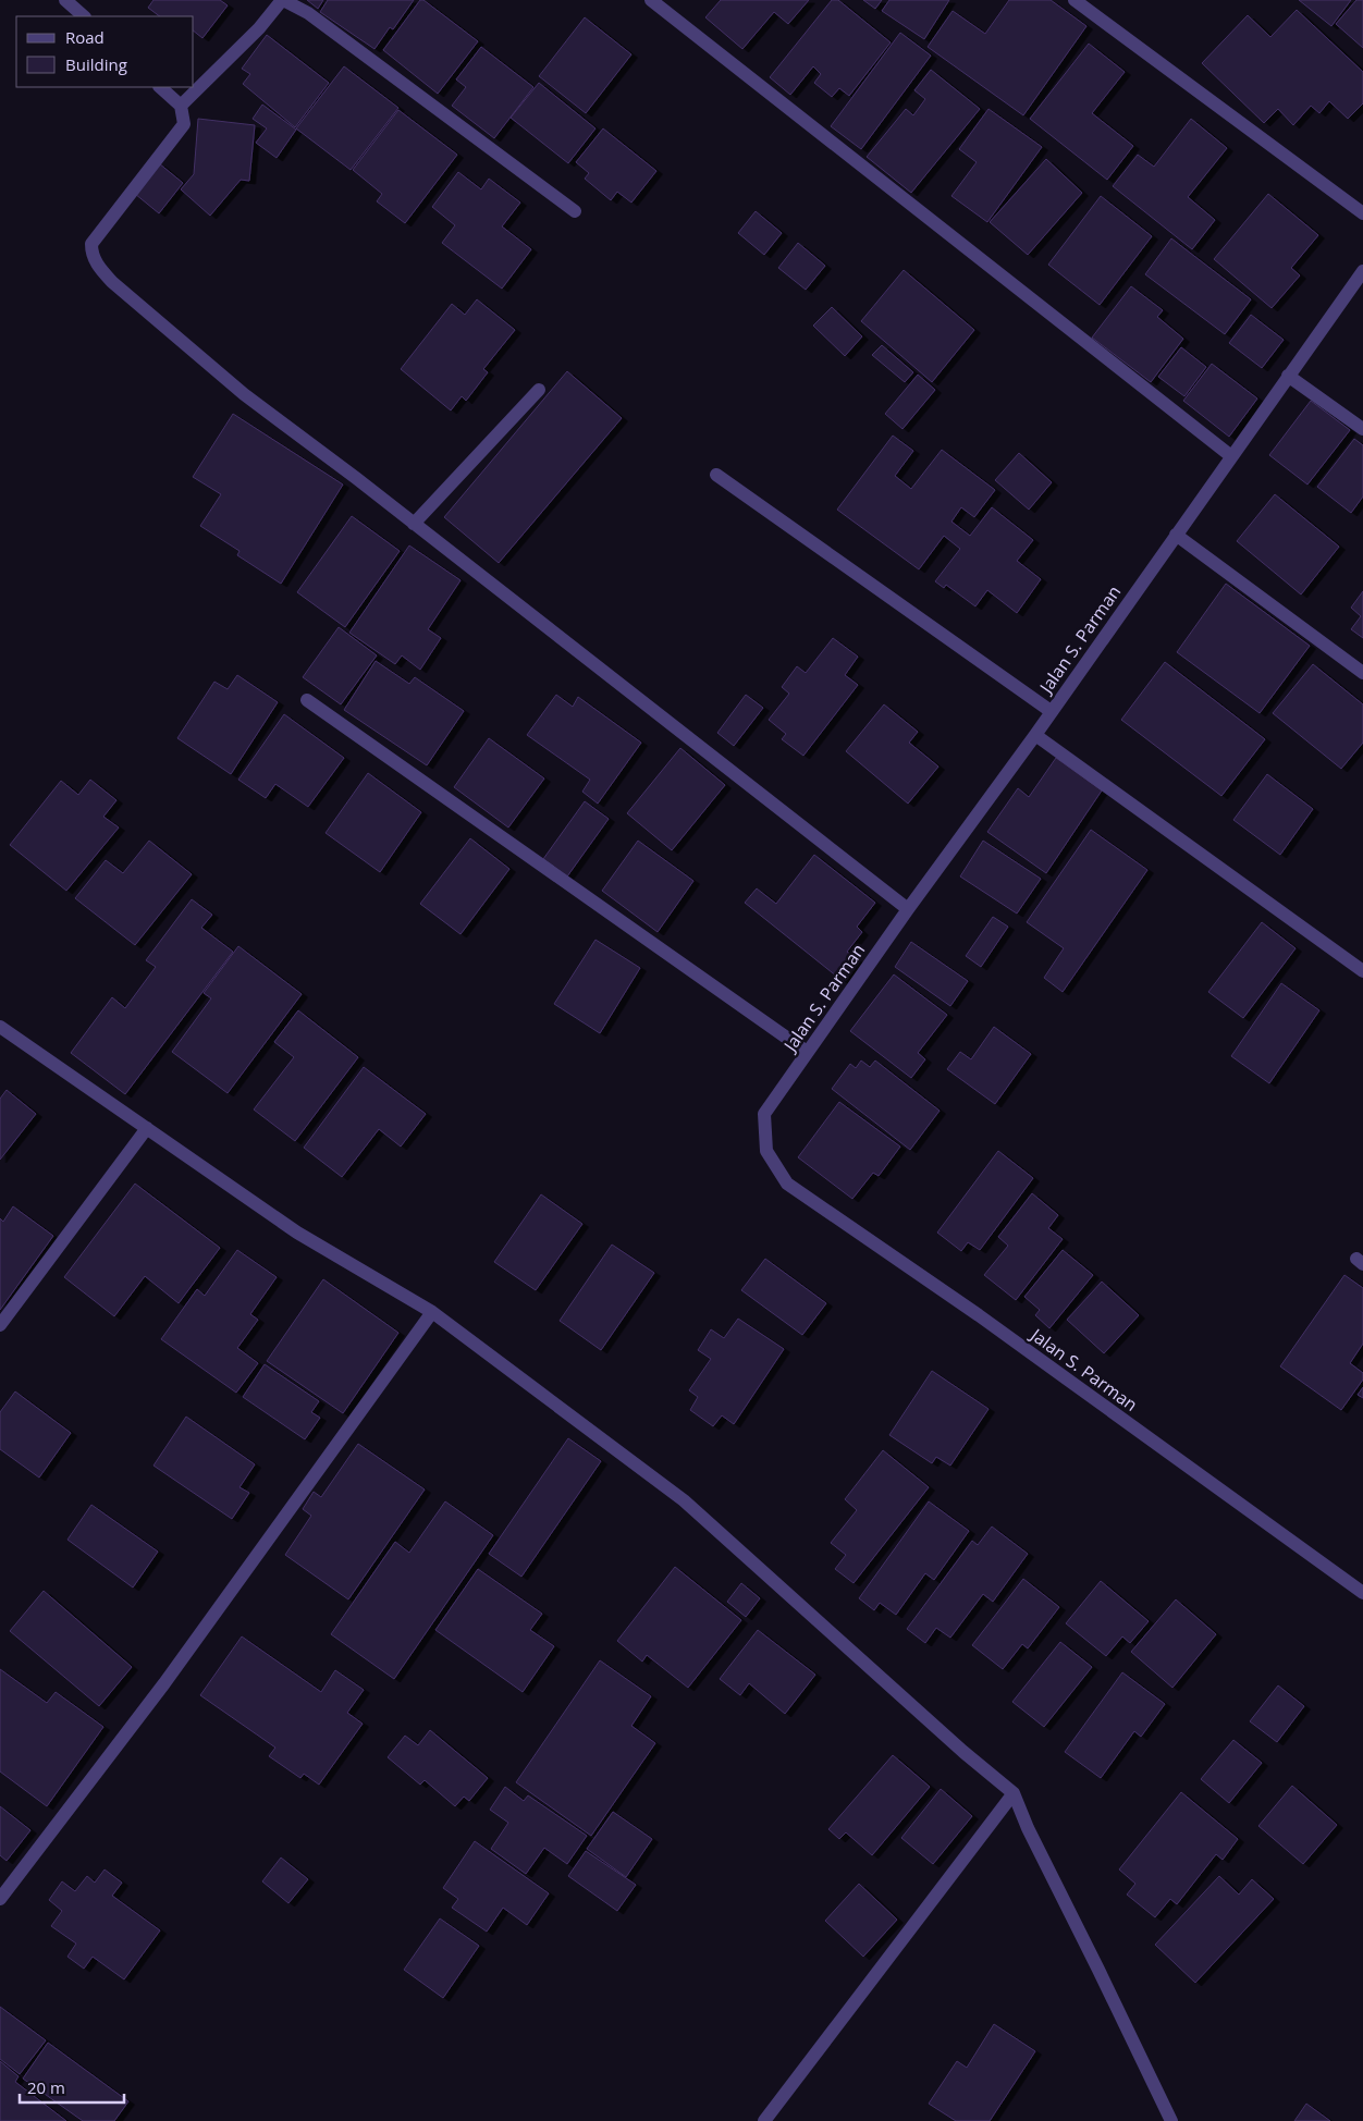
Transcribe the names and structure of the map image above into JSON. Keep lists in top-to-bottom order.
{
  "streets": {
    "street": ["Jalan S. Parman"]
  },
  "legend": ["Road", "Building"],
  "scale_bar": "20 m"
}
